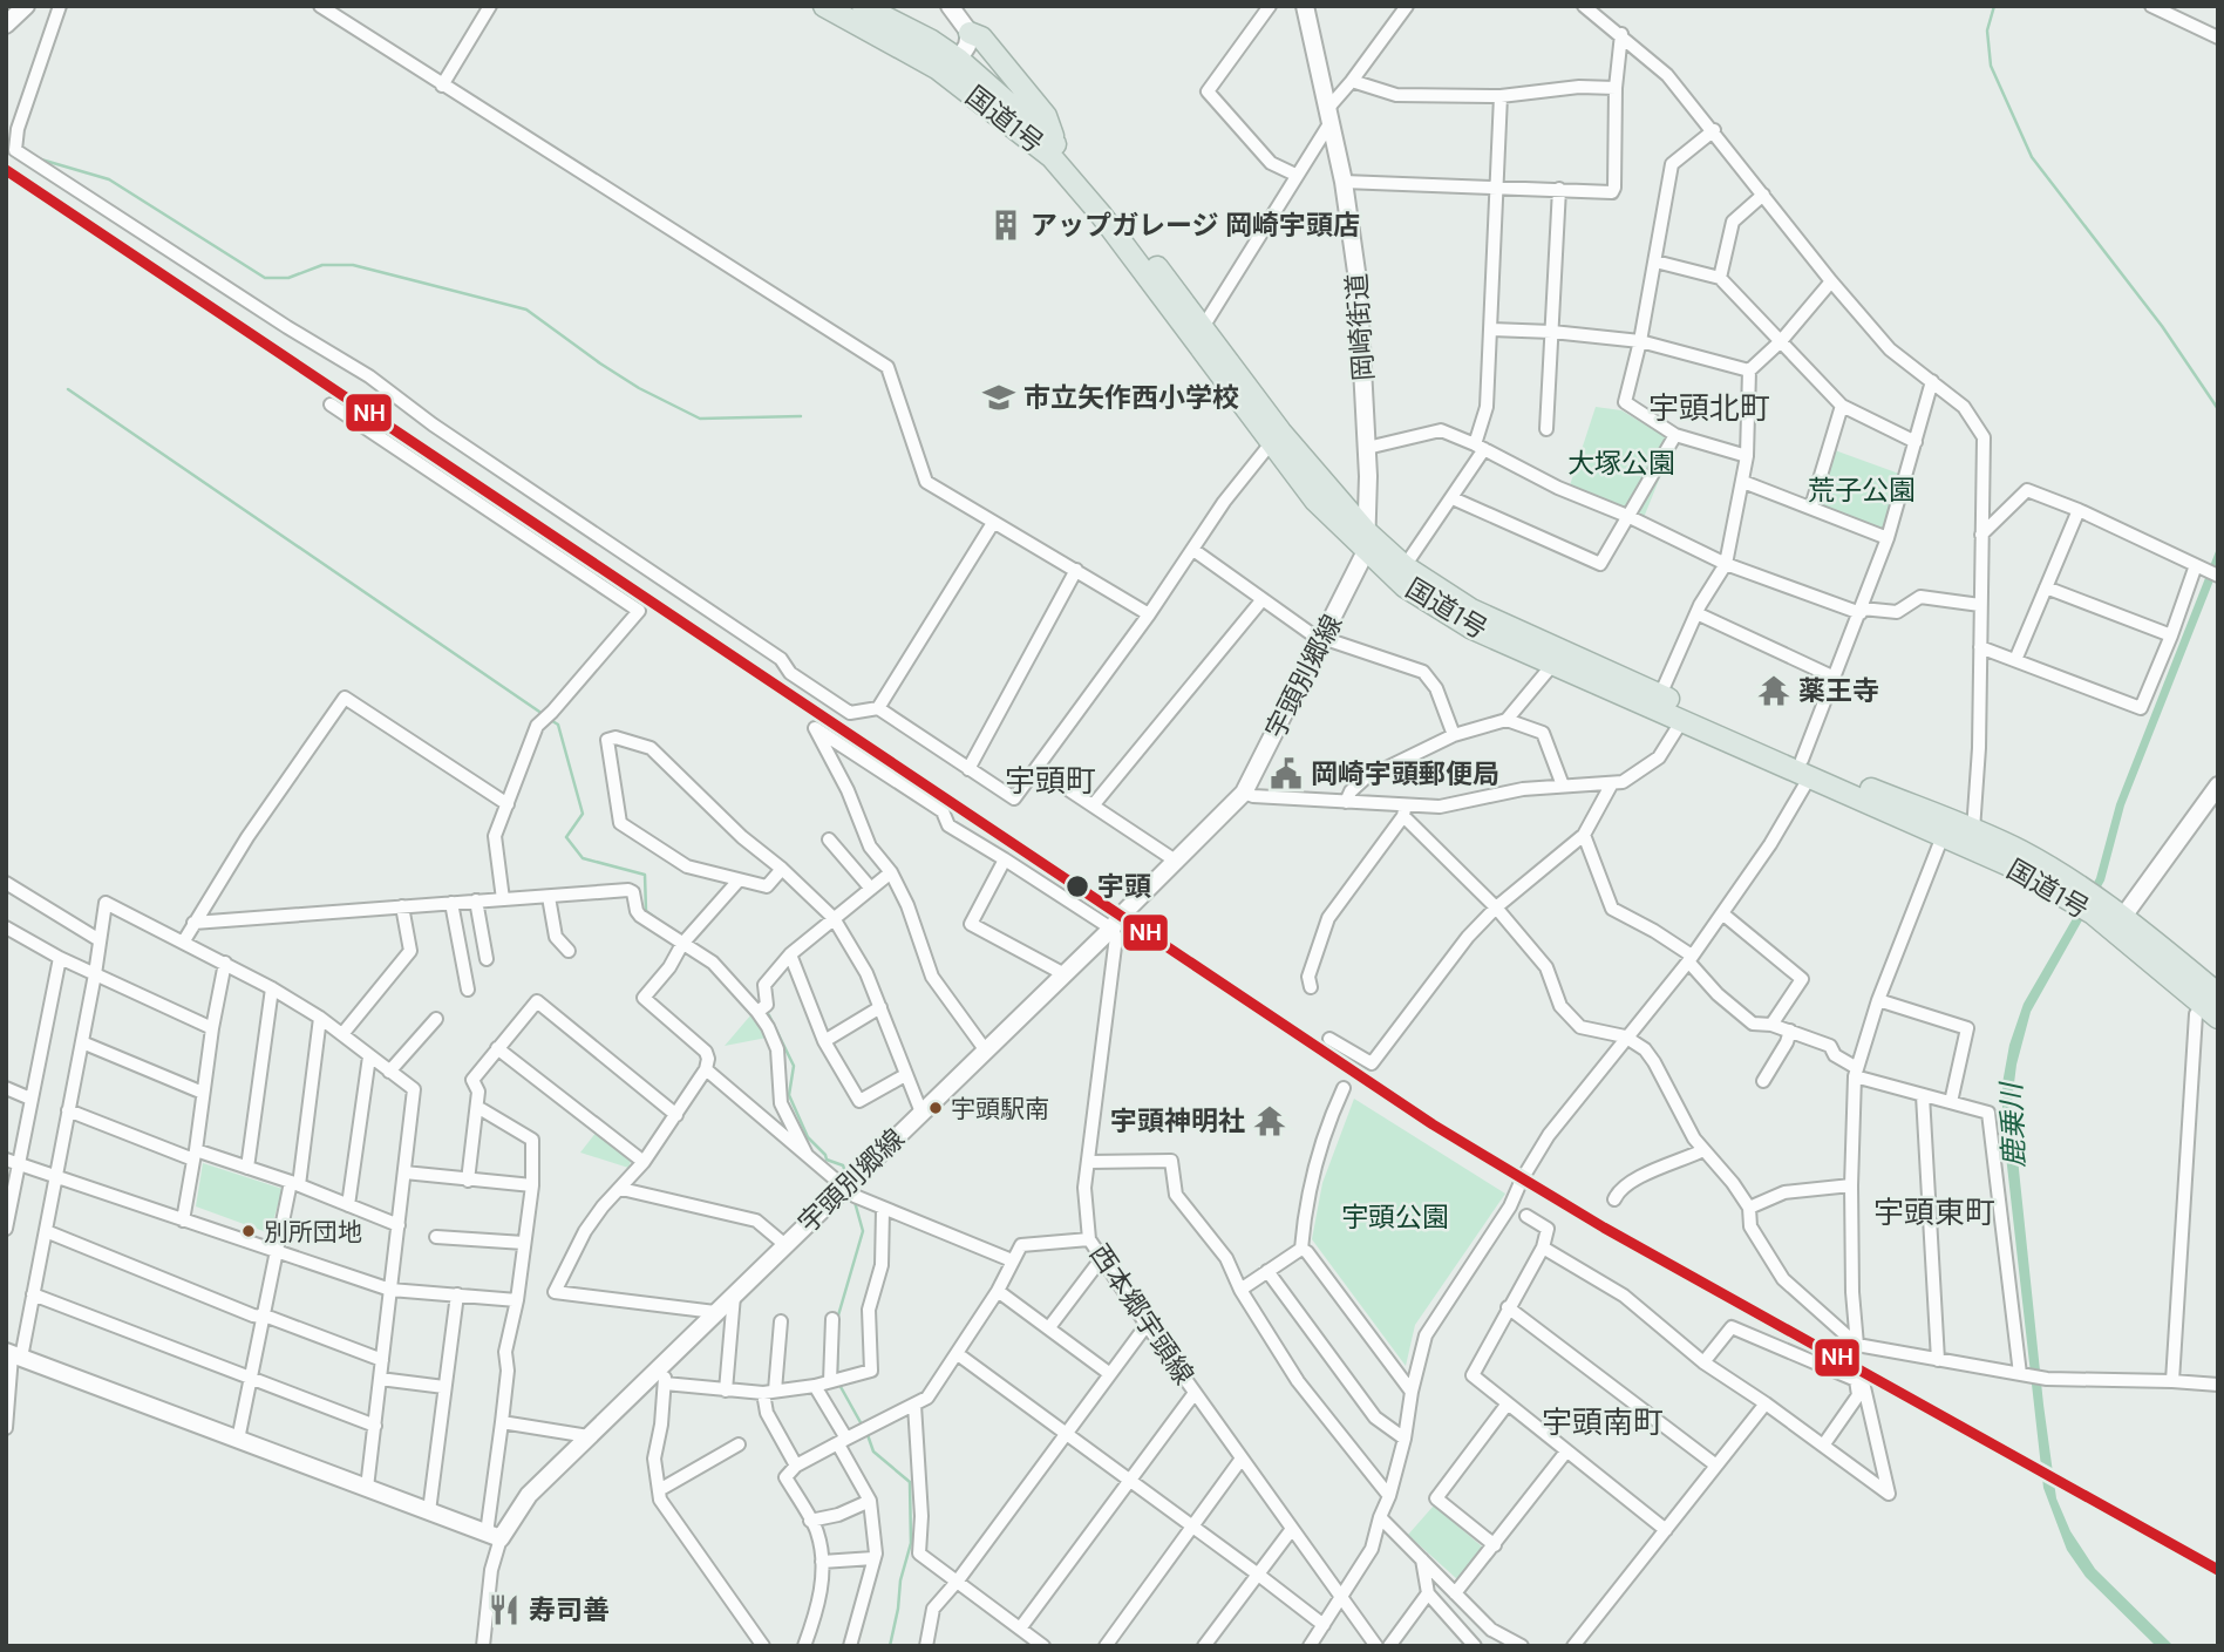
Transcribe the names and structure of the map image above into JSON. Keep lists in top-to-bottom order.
{
  "streets": {
    "highway": ["国道1号"],
    "street": ["岡崎街道", "宇頭別郷線", "西本郷宇頭線"]
  },
  "crossings": [
    ["国道1号", "岡崎街道"],
    ["国道1号", "宇頭別郷線"],
    ["岡崎街道", "宇頭別郷線"],
    ["宇頭別郷線", "西本郷宇頭線"]
  ],
  "districts": [
    "宇頭北町",
    "宇頭町",
    "宇頭東町",
    "宇頭南町"
  ],
  "water": ["鹿乗川"],
  "parks": ["大塚公園", "荒子公園", "宇頭公園"],
  "places": {
    "building": ["アップガレージ 岡崎宇頭店"],
    "school or university": ["市立矢作西小学校"],
    "temple": ["薬王寺", "宇頭神明社"],
    "public building": ["岡崎宇頭郵便局"],
    "other": ["宇頭", "宇頭駅南", "別所団地"],
    "restaurant": ["寿司善"]
  },
  "lines": ["transit line NH"]
}
